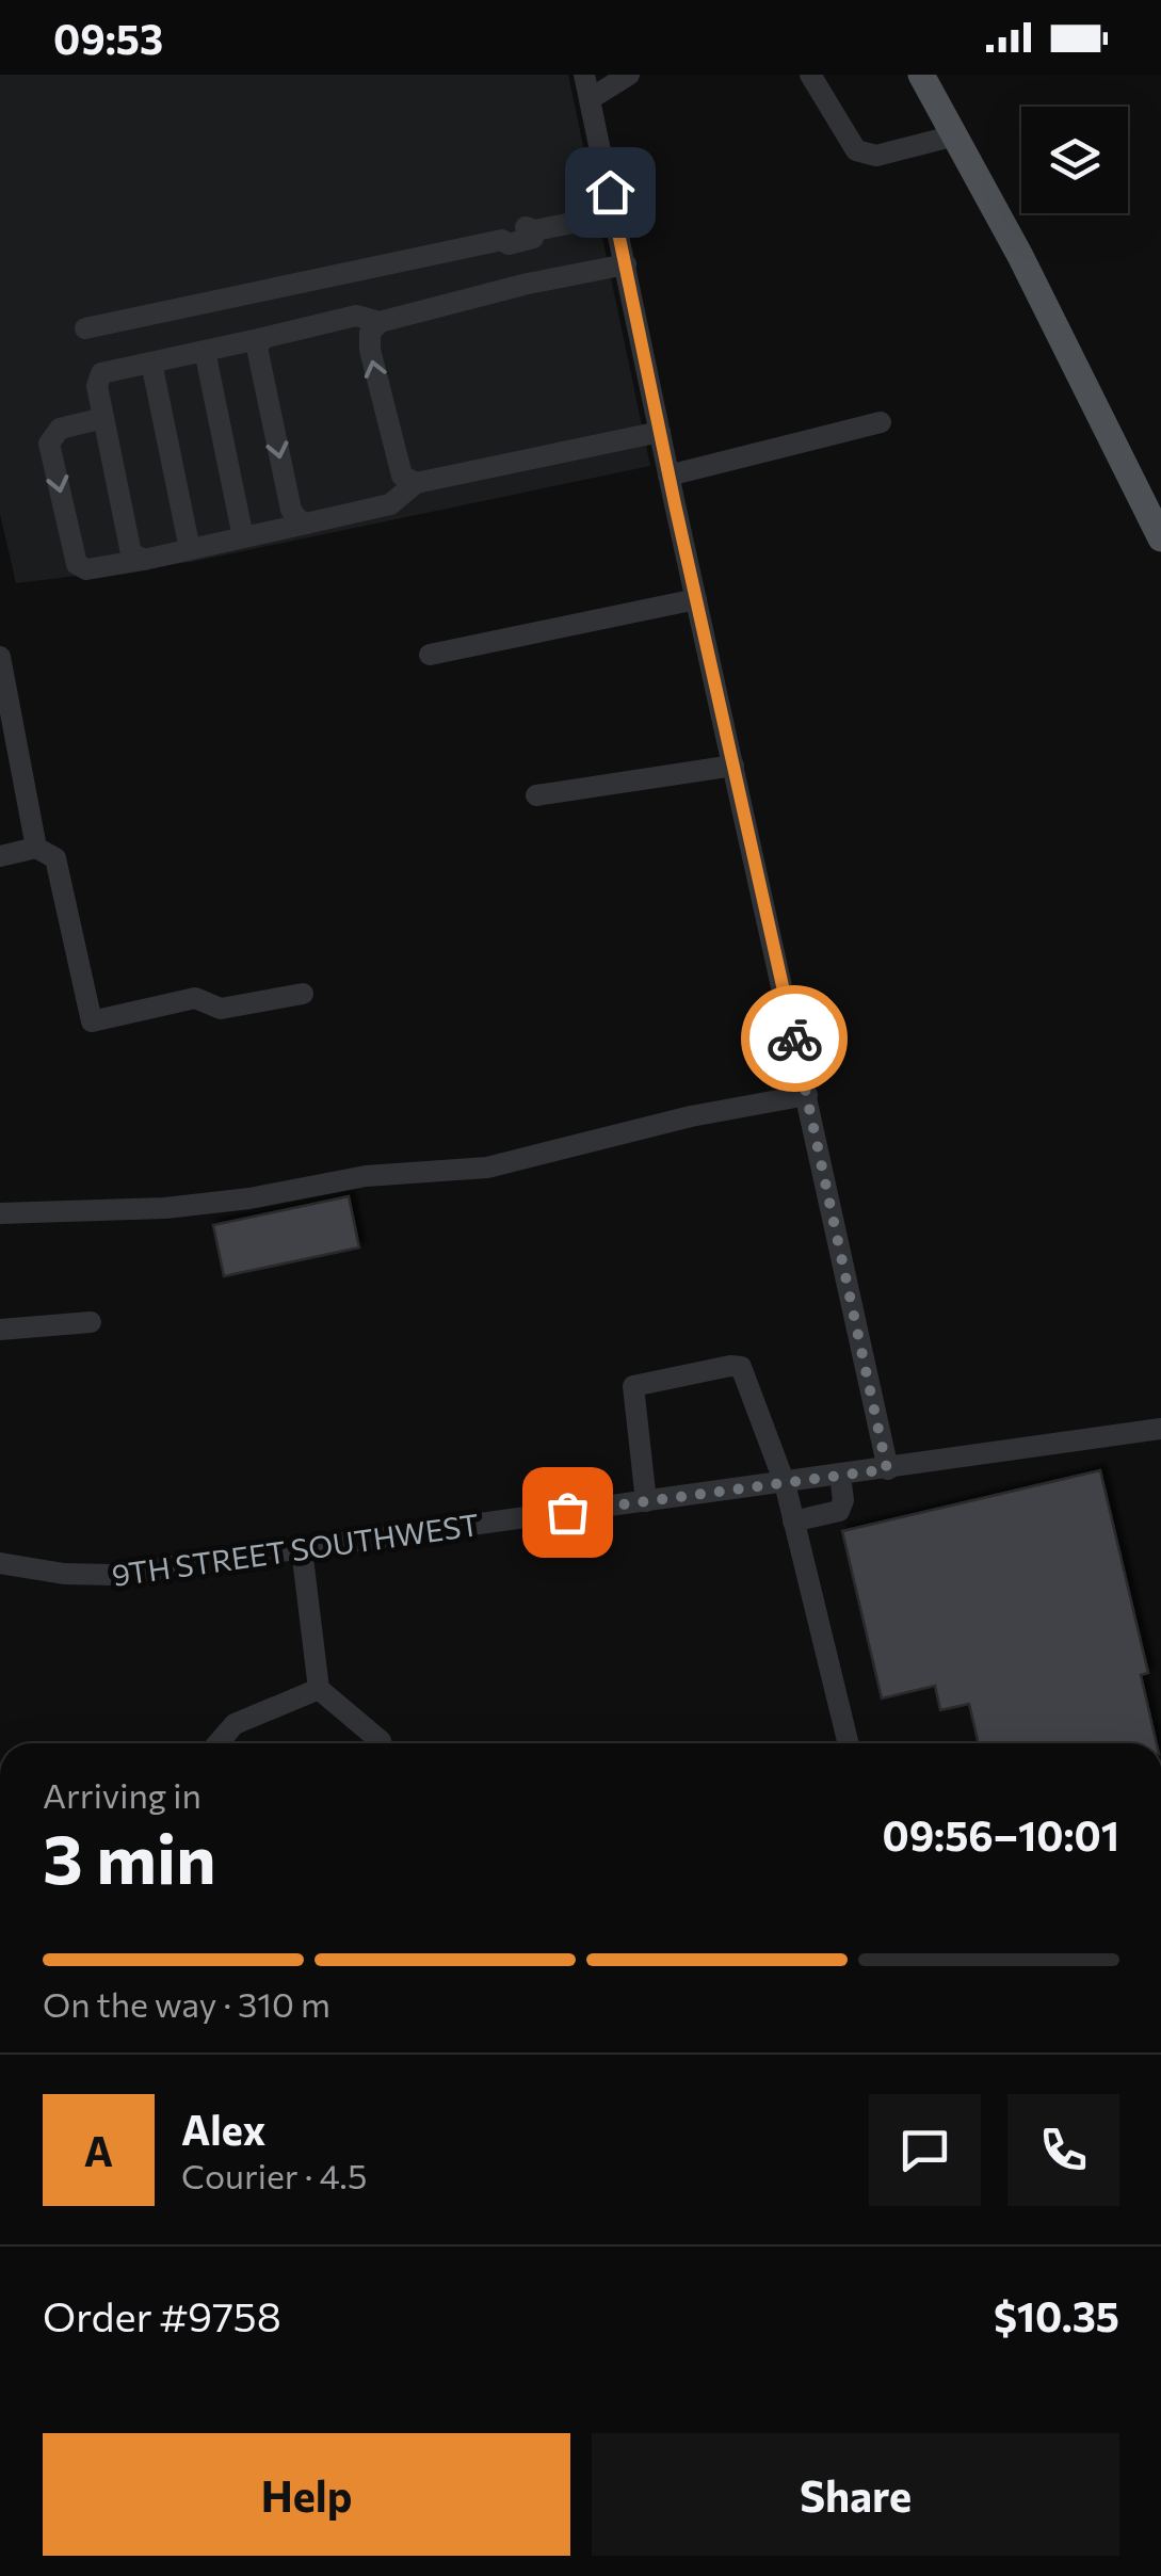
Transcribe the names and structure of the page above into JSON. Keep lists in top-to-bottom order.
{
  "streets": {
    "street": ["9TH STREET SOUTHWEST"]
  },
  "page": {
    "status": "09:53",
    "heading": ["3 min", "Arriving in", "09:56–10:01"],
    "panel": [
      "Alex",
      "Courier · 4.5",
      "Order #9758",
      "$10.35"
    ],
    "bar": "On the way · 310 m",
    "round": "A",
    "buttons": ["Help", "Share"]
  }
}
